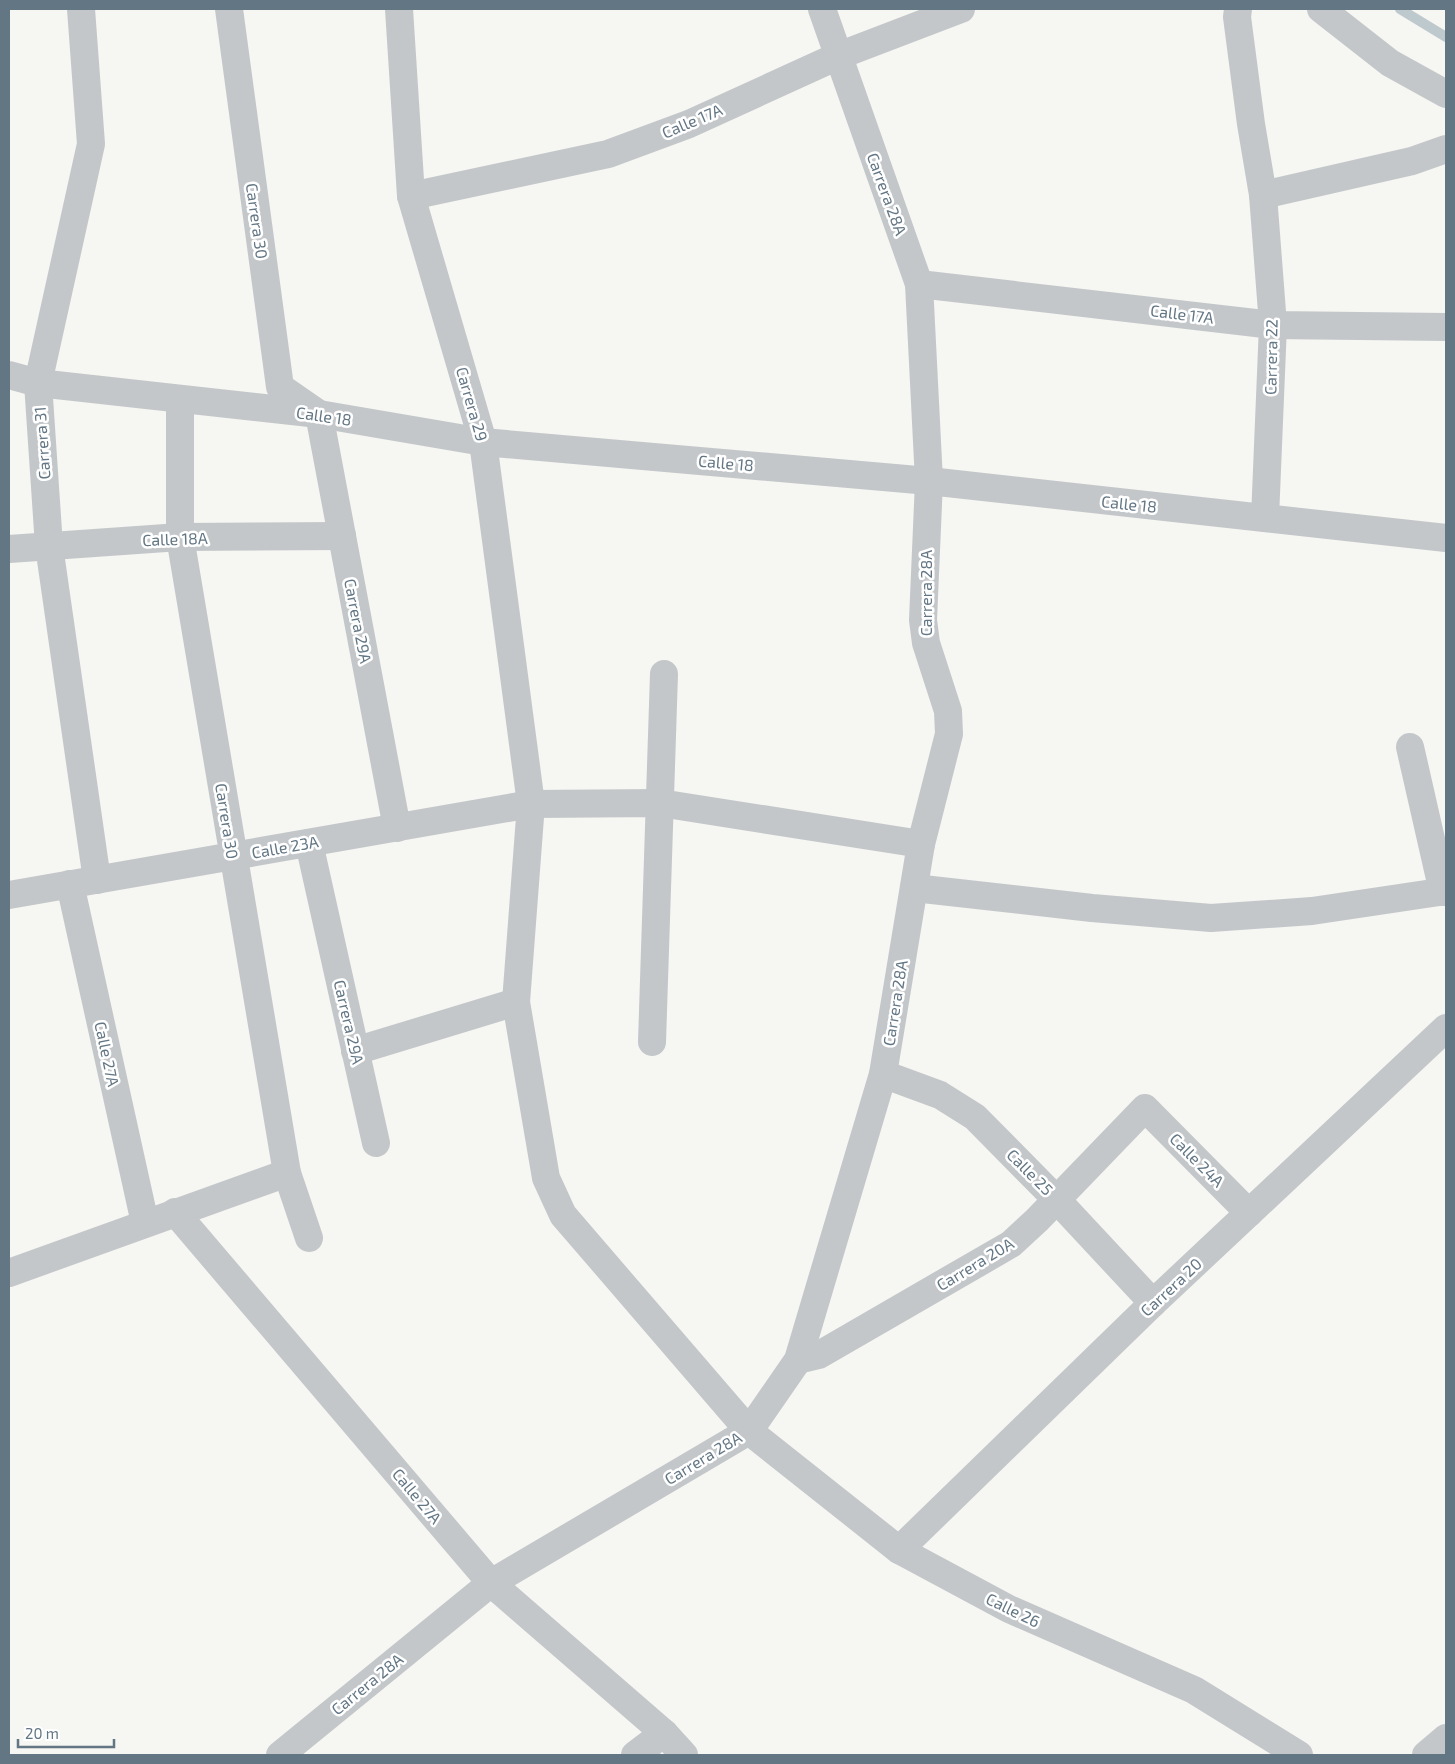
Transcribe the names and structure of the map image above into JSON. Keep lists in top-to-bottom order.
{
  "streets": {
    "street": [
      "Calle 17A",
      "Carrera 28A",
      "Carrera 30",
      "Carrera 22",
      "Carrera 29",
      "Calle 18",
      "Carrera 31",
      "Calle 18A",
      "Carrera 29A",
      "Calle 23A",
      "Calle 27A",
      "Calle 24A",
      "Calle 25",
      "Carrera 20A",
      "Carrera 20",
      "Calle 26"
    ]
  },
  "crossings": [
    ["Calle 17A", "Carrera 28A"],
    ["Calle 17A", "Carrera 22"],
    ["Calle 17A", "Carrera 29"],
    ["Carrera 28A", "Calle 18"],
    ["Carrera 28A", "Calle 23A"],
    ["Carrera 28A", "Calle 27A"],
    ["Carrera 28A", "Calle 25"],
    ["Carrera 28A", "Carrera 20A"],
    ["Carrera 28A", "Calle 26"],
    ["Carrera 30", "Calle 18"],
    ["Carrera 30", "Calle 18A"],
    ["Carrera 30", "Carrera 29A"],
    ["Carrera 30", "Calle 23A"],
    ["Carrera 22", "Calle 18"],
    ["Carrera 29", "Calle 18"],
    ["Carrera 29", "Calle 23A"],
    ["Carrera 29", "Calle 26"],
    ["Calle 18", "Carrera 31"],
    ["Calle 18", "Carrera 29A"],
    ["Carrera 31", "Calle 18A"],
    ["Carrera 31", "Calle 23A"],
    ["Calle 18A", "Carrera 29A"],
    ["Carrera 29A", "Calle 23A"],
    ["Calle 23A", "Calle 27A"],
    ["Calle 24A", "Carrera 20A"],
    ["Calle 24A", "Carrera 20"],
    ["Calle 25", "Carrera 20A"],
    ["Calle 25", "Carrera 20"],
    ["Carrera 20", "Calle 26"]
  ],
  "scale_bar": "20 m"
}
